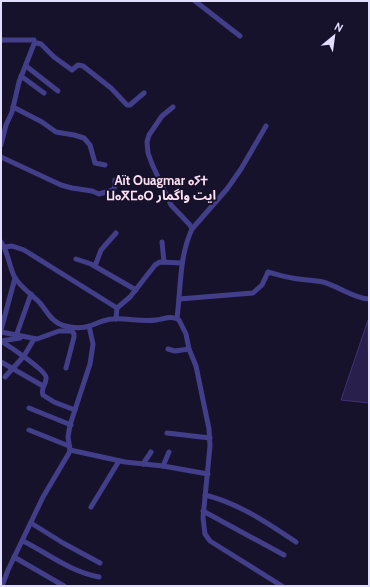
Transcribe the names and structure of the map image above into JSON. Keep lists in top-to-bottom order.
{
  "districts": ["Aït Ouagmar ⴰⵢⵜ ⵡⴰⴳⵎⴰⵔ ايت واگمار"],
  "north": "top right"
}
